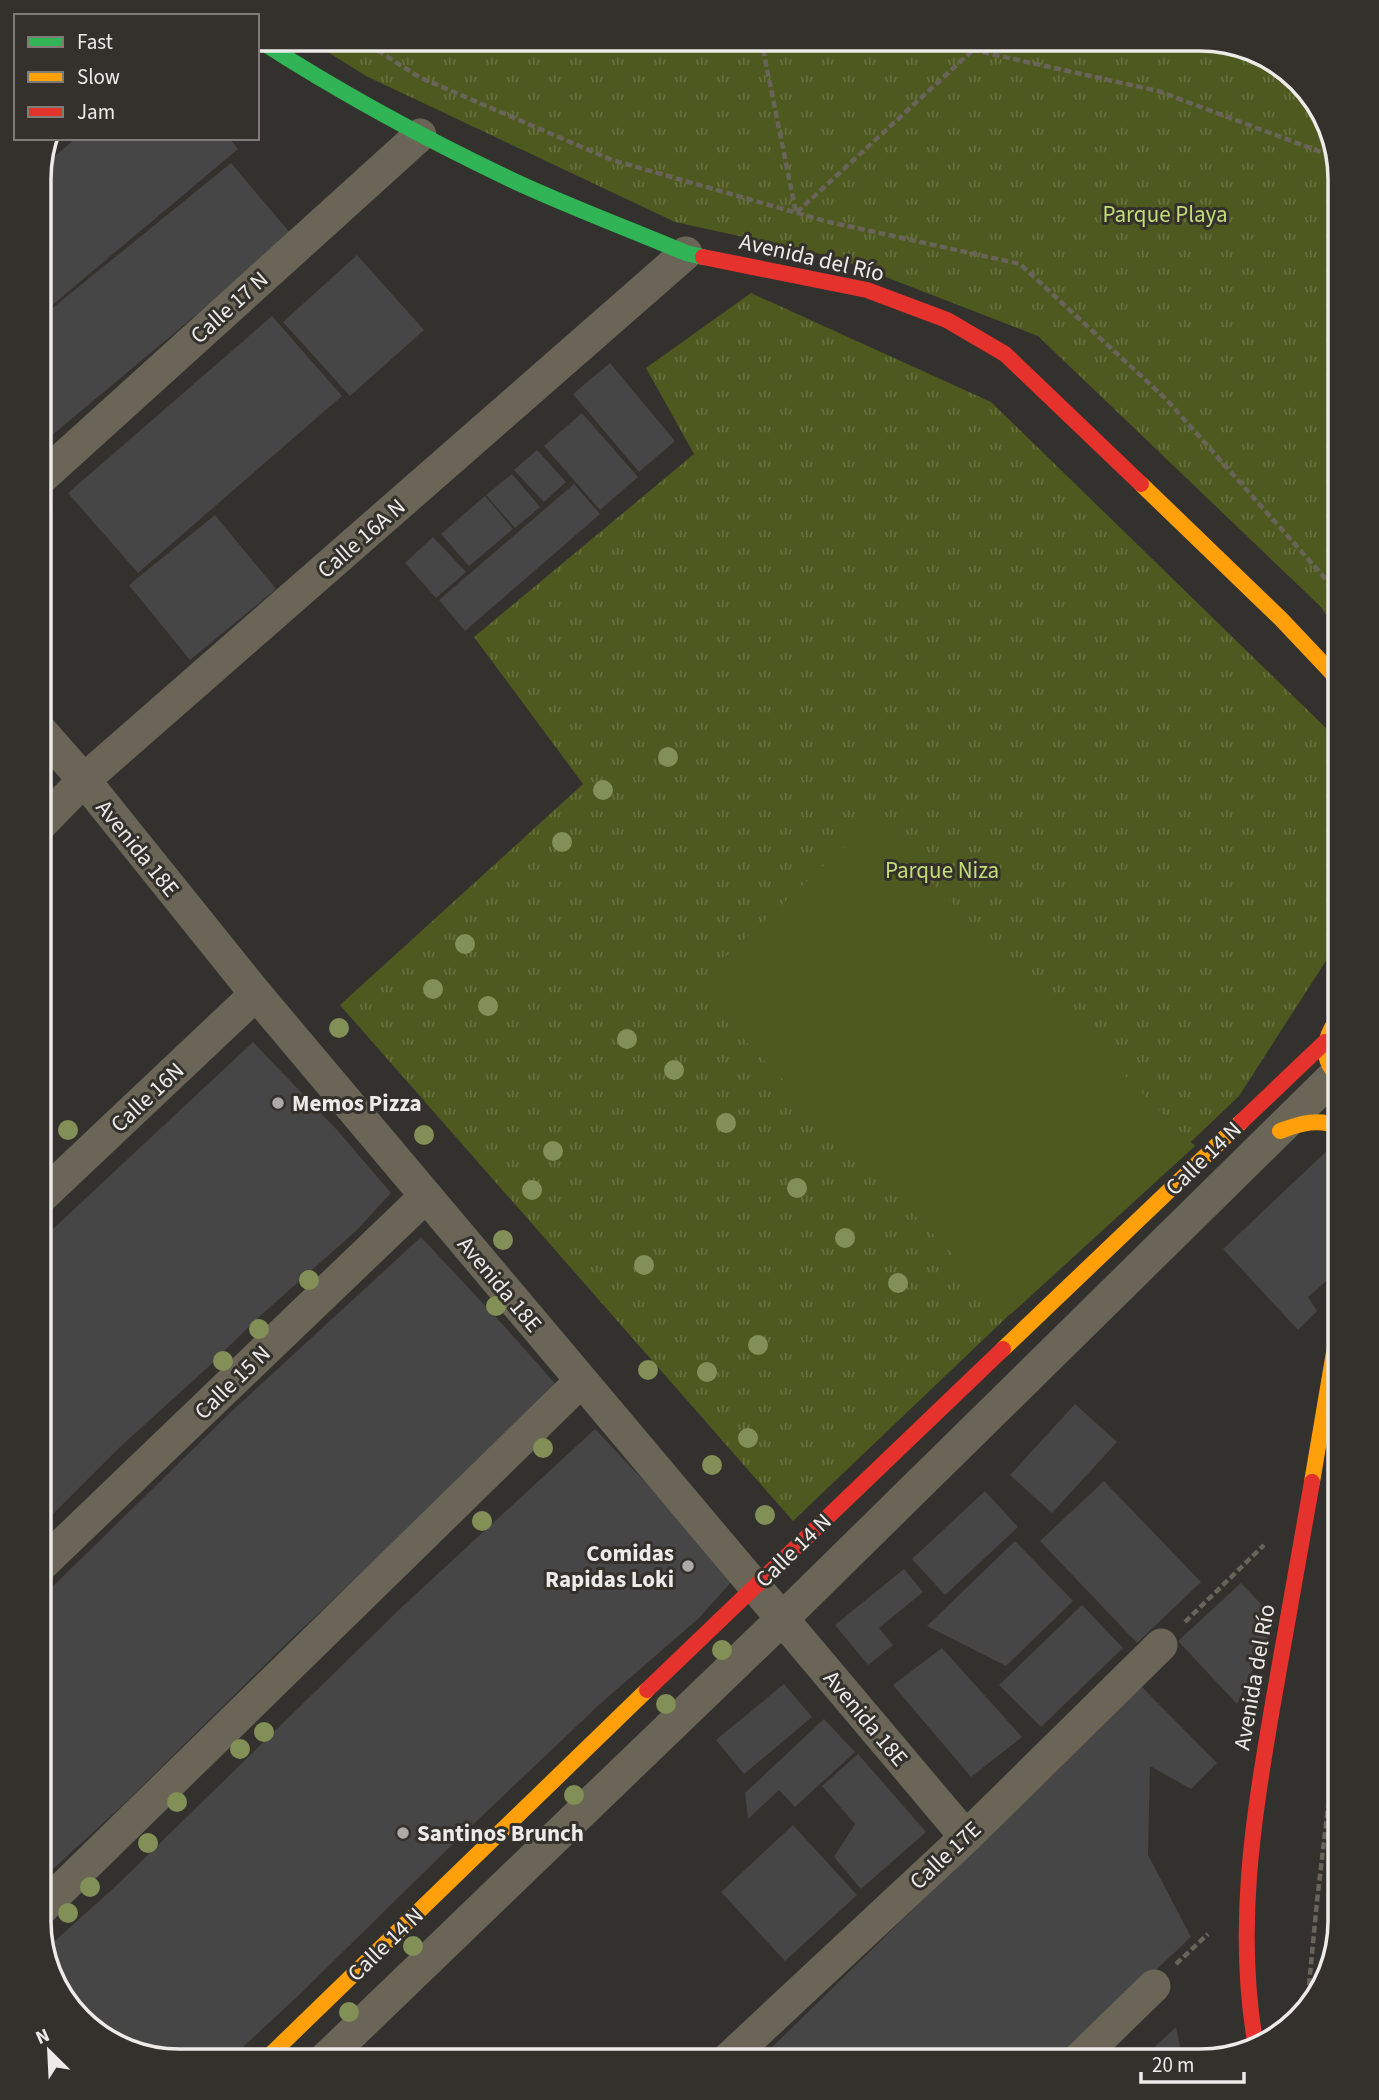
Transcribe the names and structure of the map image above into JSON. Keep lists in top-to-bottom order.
{
  "streets": {
    "main road": ["Avenida del Río", "Calle 14 N"],
    "street": [
      "Calle 17 N",
      "Calle 16A N",
      "Avenida 18E",
      "Calle 16N",
      "Calle 15 N",
      "Calle 17E"
    ]
  },
  "crossings": [
    ["Avenida del Río", "Calle 17 N"],
    ["Avenida del Río", "Calle 16A N"],
    ["Calle 16A N", "Avenida 18E"],
    ["Avenida 18E", "Calle 16N"],
    ["Avenida 18E", "Calle 14 N"],
    ["Avenida 18E", "Calle 15 N"],
    ["Avenida 18E", "Calle 17E"]
  ],
  "parks": ["Parque Playa", "Parque Niza"],
  "places": ["Memos Pizza", "Comidas Rapidas Loki", "Santinos Brunch"],
  "legend": ["Fast", "Slow", "Jam"],
  "scale_bar": "20 m",
  "north": "top left"
}
